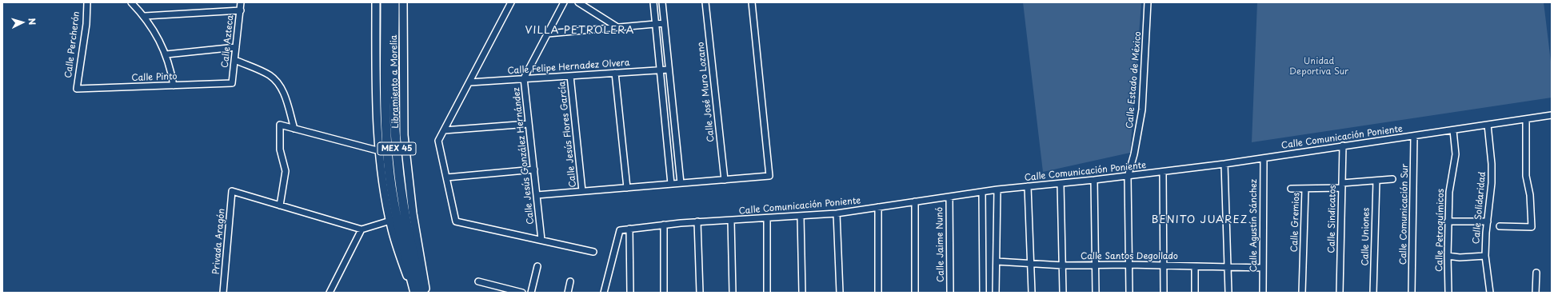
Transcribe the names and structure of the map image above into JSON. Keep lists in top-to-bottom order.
{
  "streets": {
    "highway": ["Libramiento a Morelia", "MEX 45"],
    "street": [
      "Calle Azteca",
      "Calle Percherón",
      "Calle Felipe Hernadez Olvera",
      "Calle Pinto",
      "Calle Estado de México",
      "Calle José Muro Lozano",
      "Calle Jesús Flores García",
      "Calle Comunicación Poniente",
      "Calle Jesús González Hernández",
      "Calle Solidaridad",
      "Calle Comunicación Sur",
      "Calle Sindicatos",
      "Calle Gremios",
      "Calle Agustín Sánchez",
      "Calle Petroquímicos",
      "Calle Uniones",
      "Privada Aragón",
      "Calle Jaime Nunó",
      "Calle Santos Degollado"
    ]
  },
  "crossings": [
    ["Calle Azteca", "Calle Pinto"],
    ["Calle Percherón", "Calle Pinto"],
    ["Calle Felipe Hernadez Olvera", "Calle Jesús Flores García"],
    ["Calle Felipe Hernadez Olvera", "Calle Jesús González Hernández"],
    ["Calle Estado de México", "Calle Comunicación Poniente"],
    ["Calle Estado de México", "Calle Santos Degollado"],
    ["Calle Comunicación Poniente", "Calle Solidaridad"],
    ["Calle Comunicación Poniente", "Calle Comunicación Sur"],
    ["Calle Comunicación Poniente", "Calle Sindicatos"],
    ["Calle Comunicación Poniente", "Calle Agustín Sánchez"],
    ["Calle Comunicación Poniente", "Calle Petroquímicos"],
    ["Calle Comunicación Poniente", "Calle Jaime Nunó"],
    ["Calle Sindicatos", "Calle Gremios"],
    ["Calle Agustín Sánchez", "Calle Santos Degollado"]
  ],
  "districts": ["VILLA PETROLERA", "BENITO JUAREZ"],
  "parks": ["Unidad Deportiva Sur"],
  "north": "right"
}
